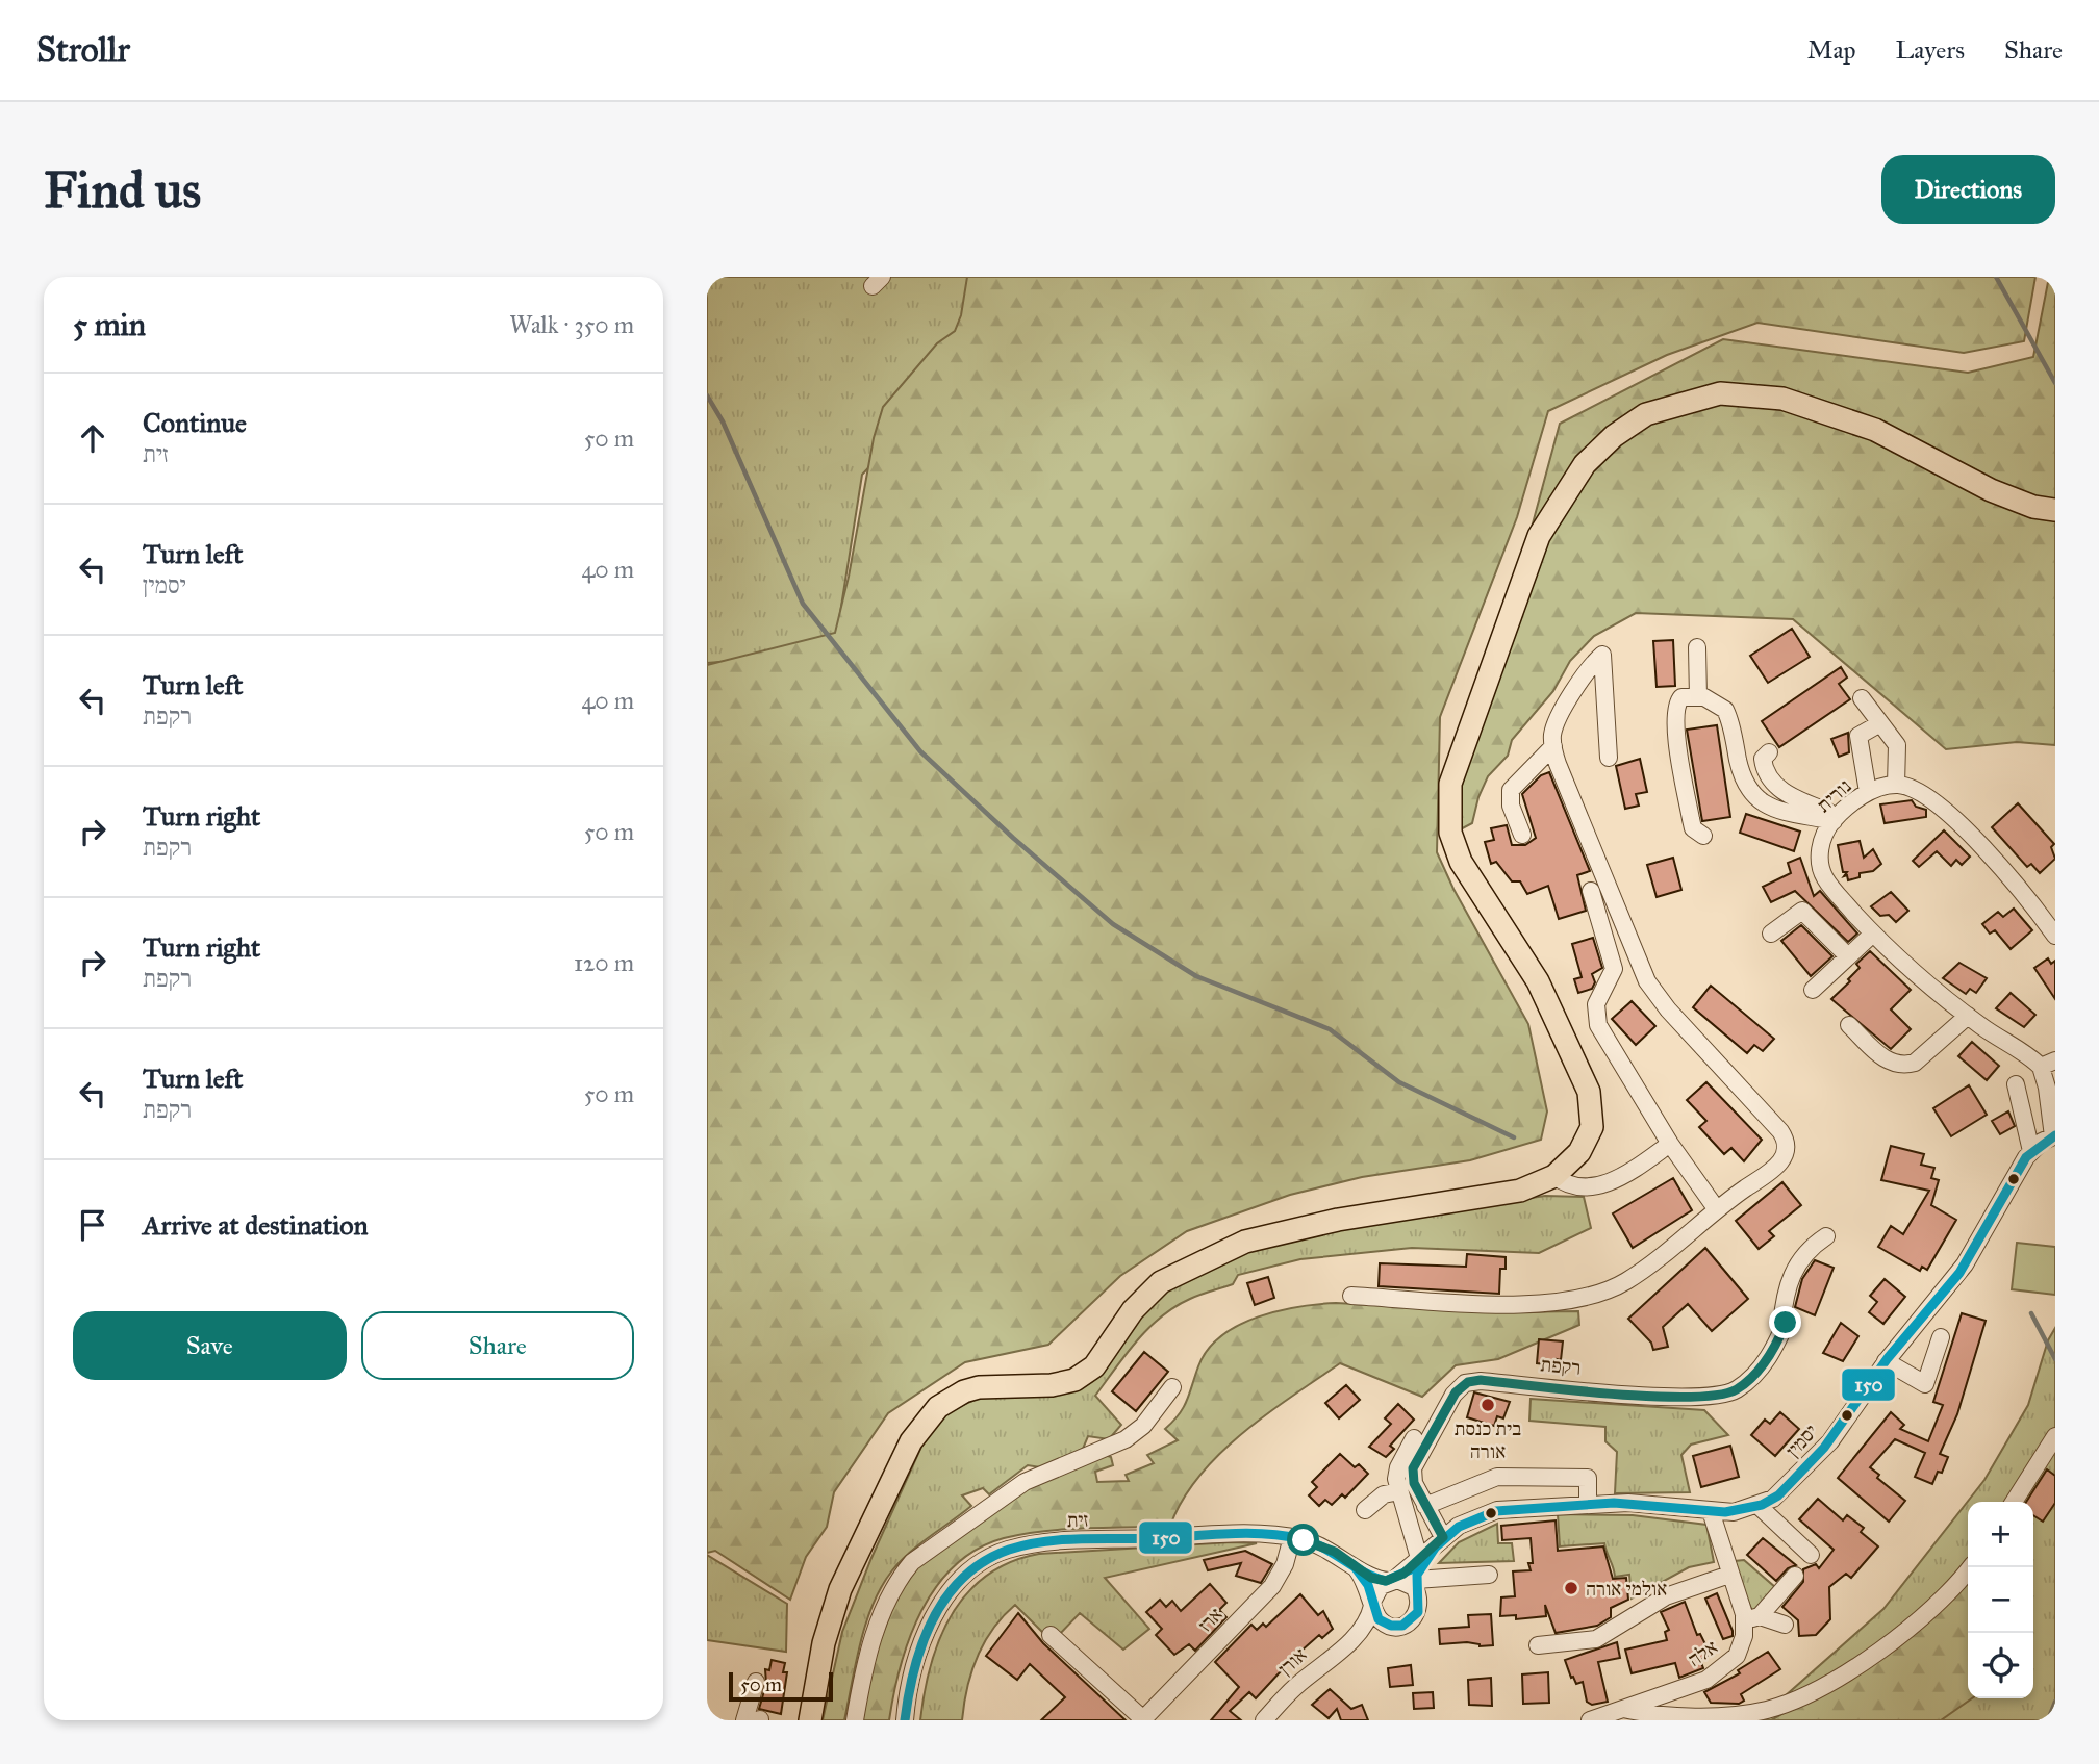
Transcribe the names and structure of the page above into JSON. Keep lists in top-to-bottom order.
{
  "streets": {
    "street": [
      "נורית",
      "רקפת",
      "יסמין",
      "זית",
      "ארז",
      "אלה",
      "אורן"
    ]
  },
  "crossings": [
    ["נורית", "יסמין"],
    ["רקפת", "יסמין"],
    ["יסמין", "זית"],
    ["יסמין", "אורן"],
    ["זית", "ארז"],
    ["זית", "אורן"]
  ],
  "places": ["בית כנסת אורה", "אולמי אורה"],
  "lines": ["transit line 150"],
  "scale_bar": "50 m",
  "page": {
    "header": "Strollr",
    "nav": ["Map", "Layers", "Share"],
    "buttons": [
      "Directions",
      ["Save", "Share"]
    ],
    "title": "Find us",
    "heading": ["5 min", "Walk · 350 m"],
    "list": [
      ["Continue", "זית", "50 m"],
      ["Turn left", "יסמין", "40 m"],
      ["Turn left", "רקפת", "40 m"],
      ["Turn right", "רקפת", "50 m"],
      ["Turn right", "רקפת", "120 m"],
      ["Turn left", "רקפת", "50 m"],
      "Arrive at destination"
    ],
    "map_buttons": ["+", "−"],
    "scale": "50 m"
  }
}
